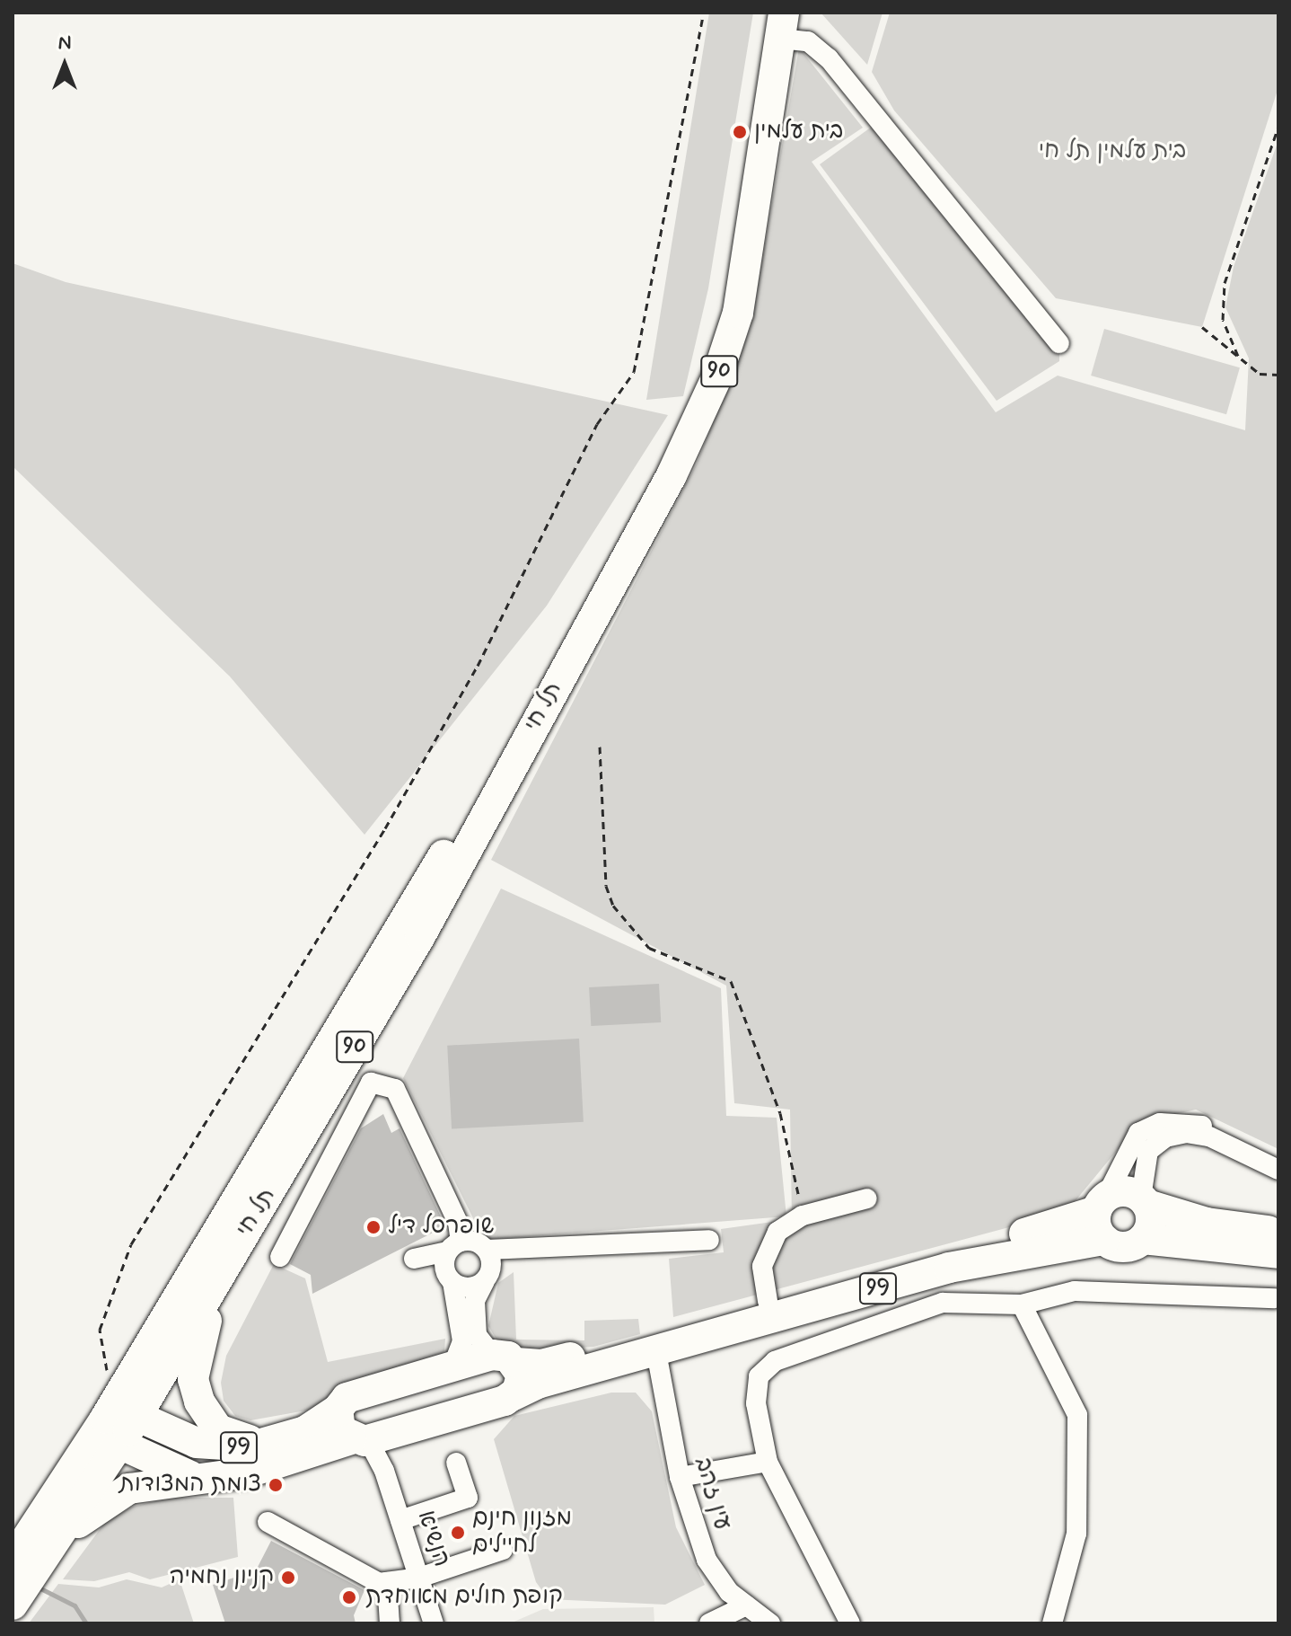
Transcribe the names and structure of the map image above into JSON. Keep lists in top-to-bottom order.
{
  "streets": {
    "highway": ["90", "תל חי", "99"],
    "street": ["עין זהב", "הנשיא"]
  },
  "crossings": [
    ["90", "תל חי"],
    ["תל חי", "99"],
    ["99", "עין זהב"],
    ["99", "הנשיא"]
  ],
  "parks": ["בית עלמין תל חי"],
  "places": [
    "בית עלמין",
    "שופרסל דיל",
    "צומת המצודות",
    "מזנון חינם לחיילים",
    "קניון נחמיה",
    "קופת חולים מאוחדת"
  ],
  "north": "top"
}
